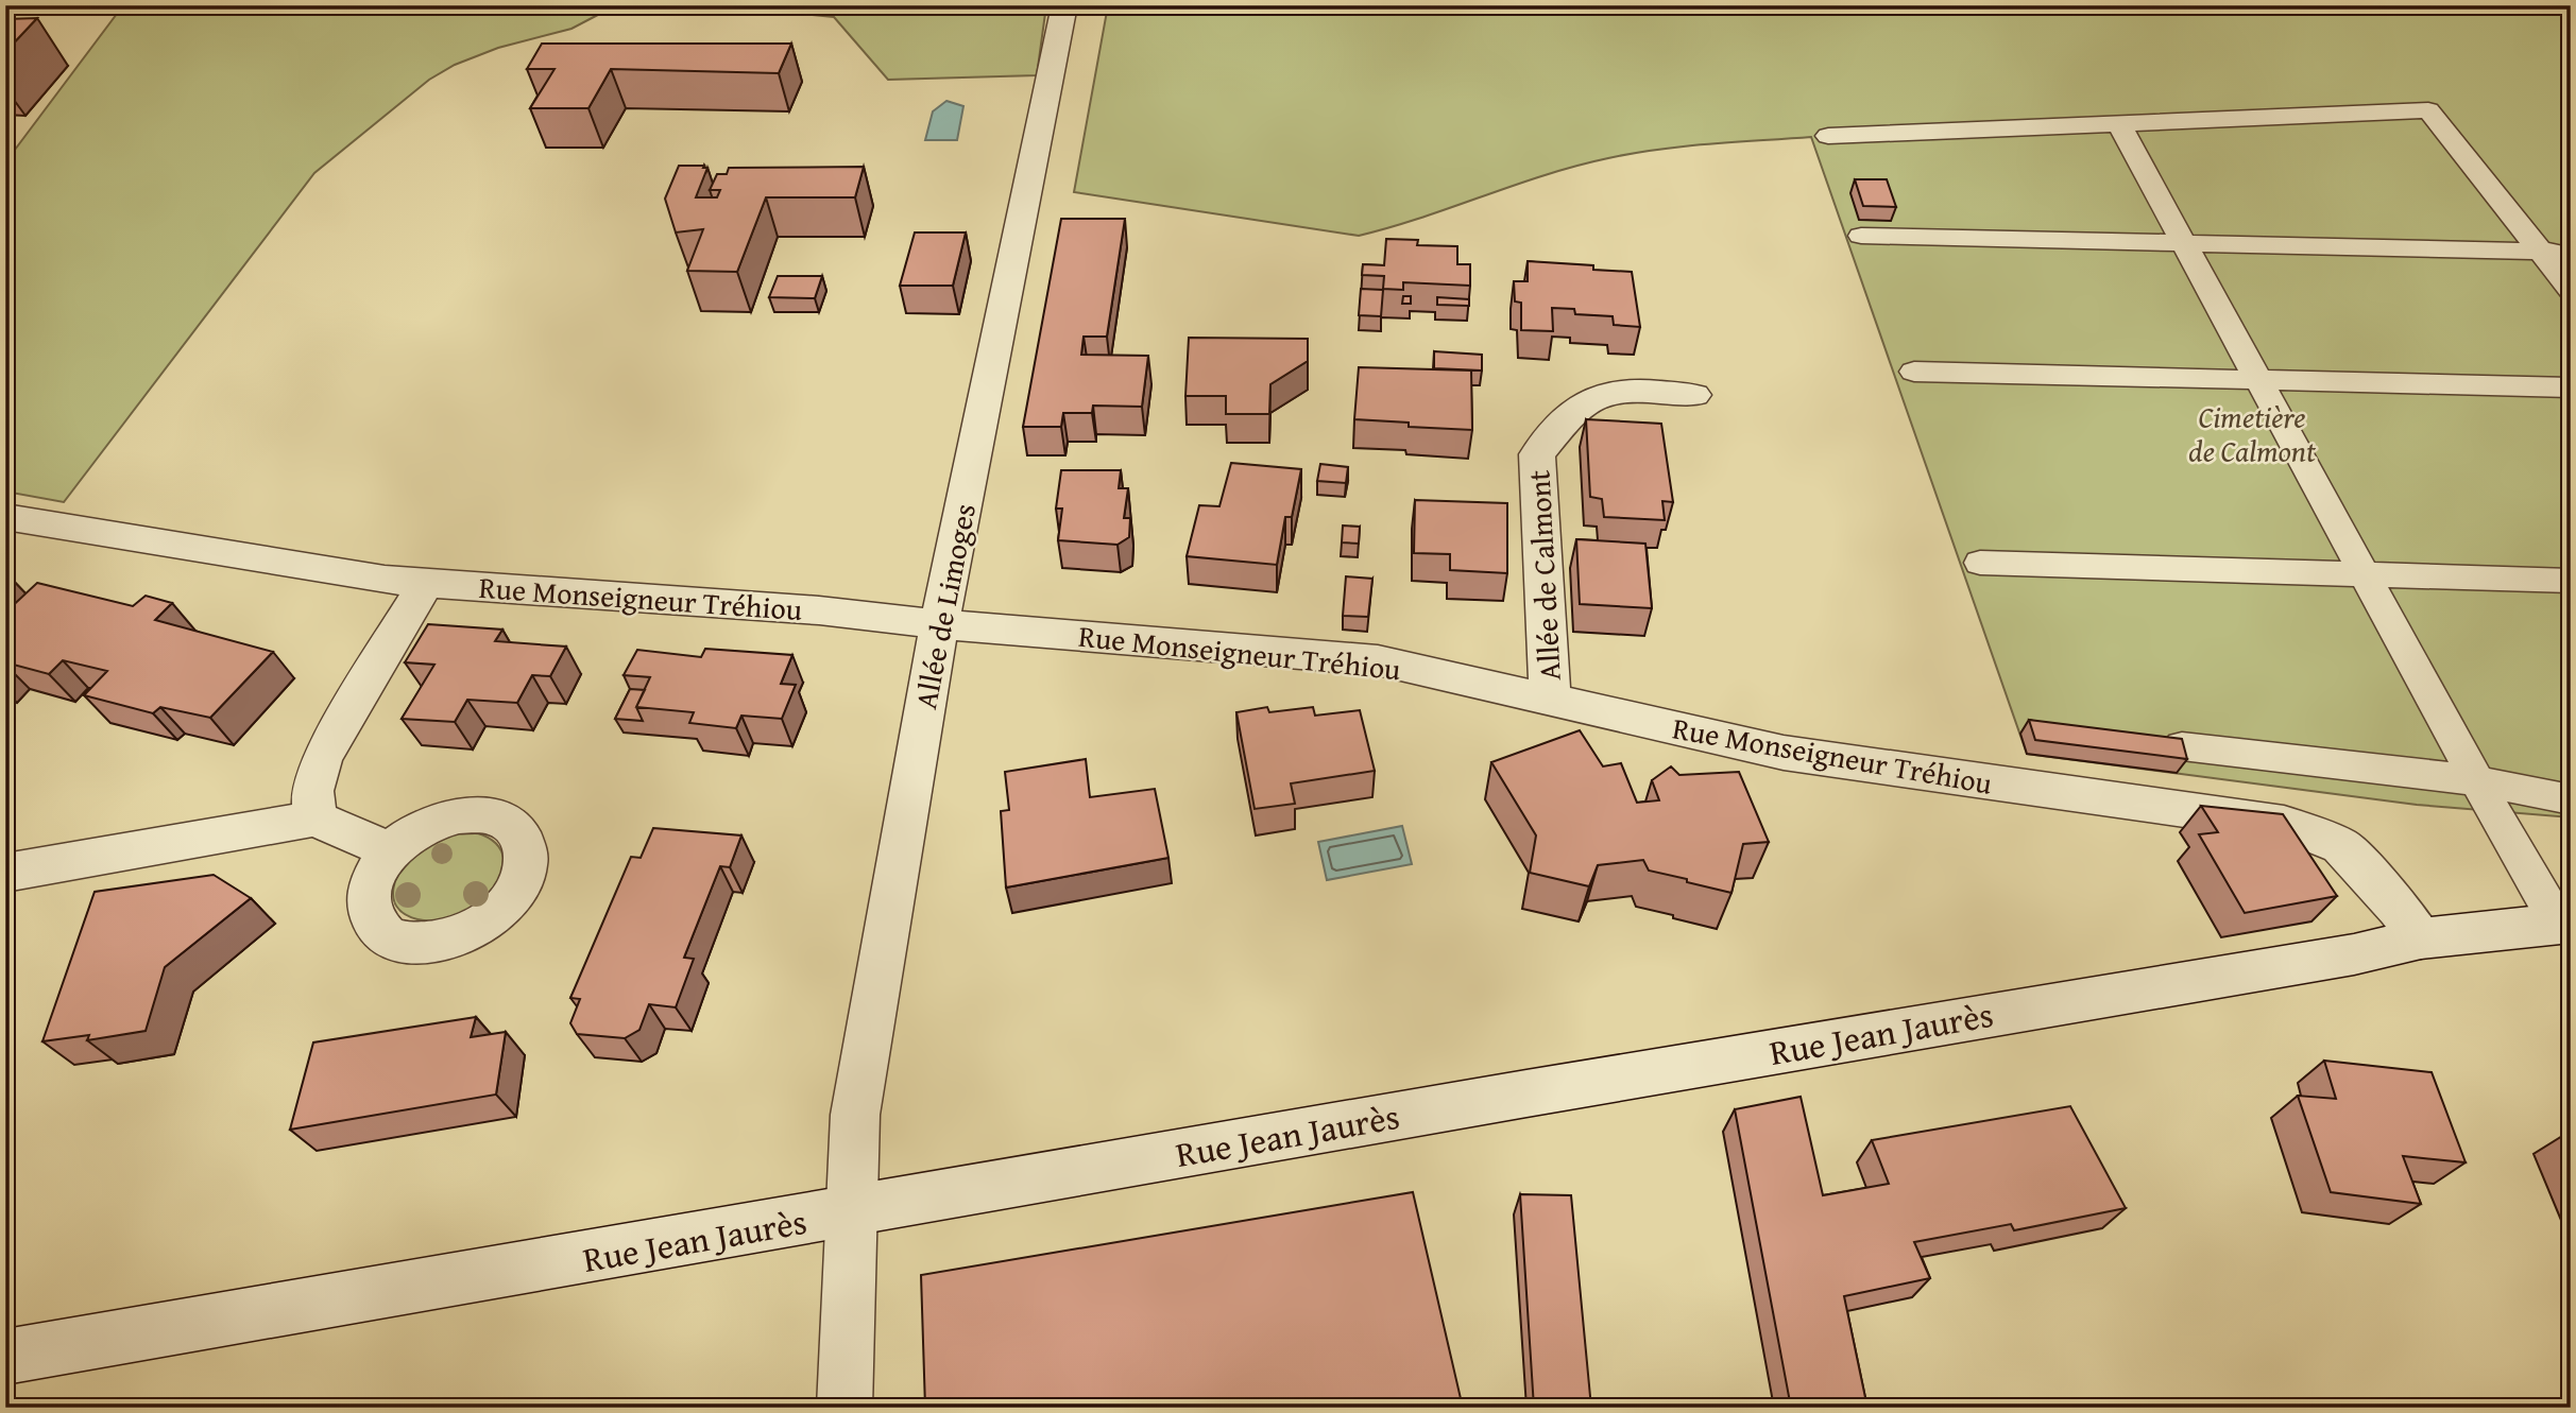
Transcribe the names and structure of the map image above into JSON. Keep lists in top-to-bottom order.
{
  "streets": {
    "street": [
      "Allée de Calmont",
      "Rue Monseigneur Tréhiou",
      "Allée de Limoges",
      "Rue Jean Jaurès"
    ]
  },
  "crossings": [
    ["Allée de Calmont", "Rue Monseigneur Tréhiou"],
    ["Rue Monseigneur Tréhiou", "Allée de Limoges"],
    ["Rue Monseigneur Tréhiou", "Rue Jean Jaurès"],
    ["Allée de Limoges", "Rue Jean Jaurès"]
  ],
  "parks": ["Cimetière de Calmont"]
}
